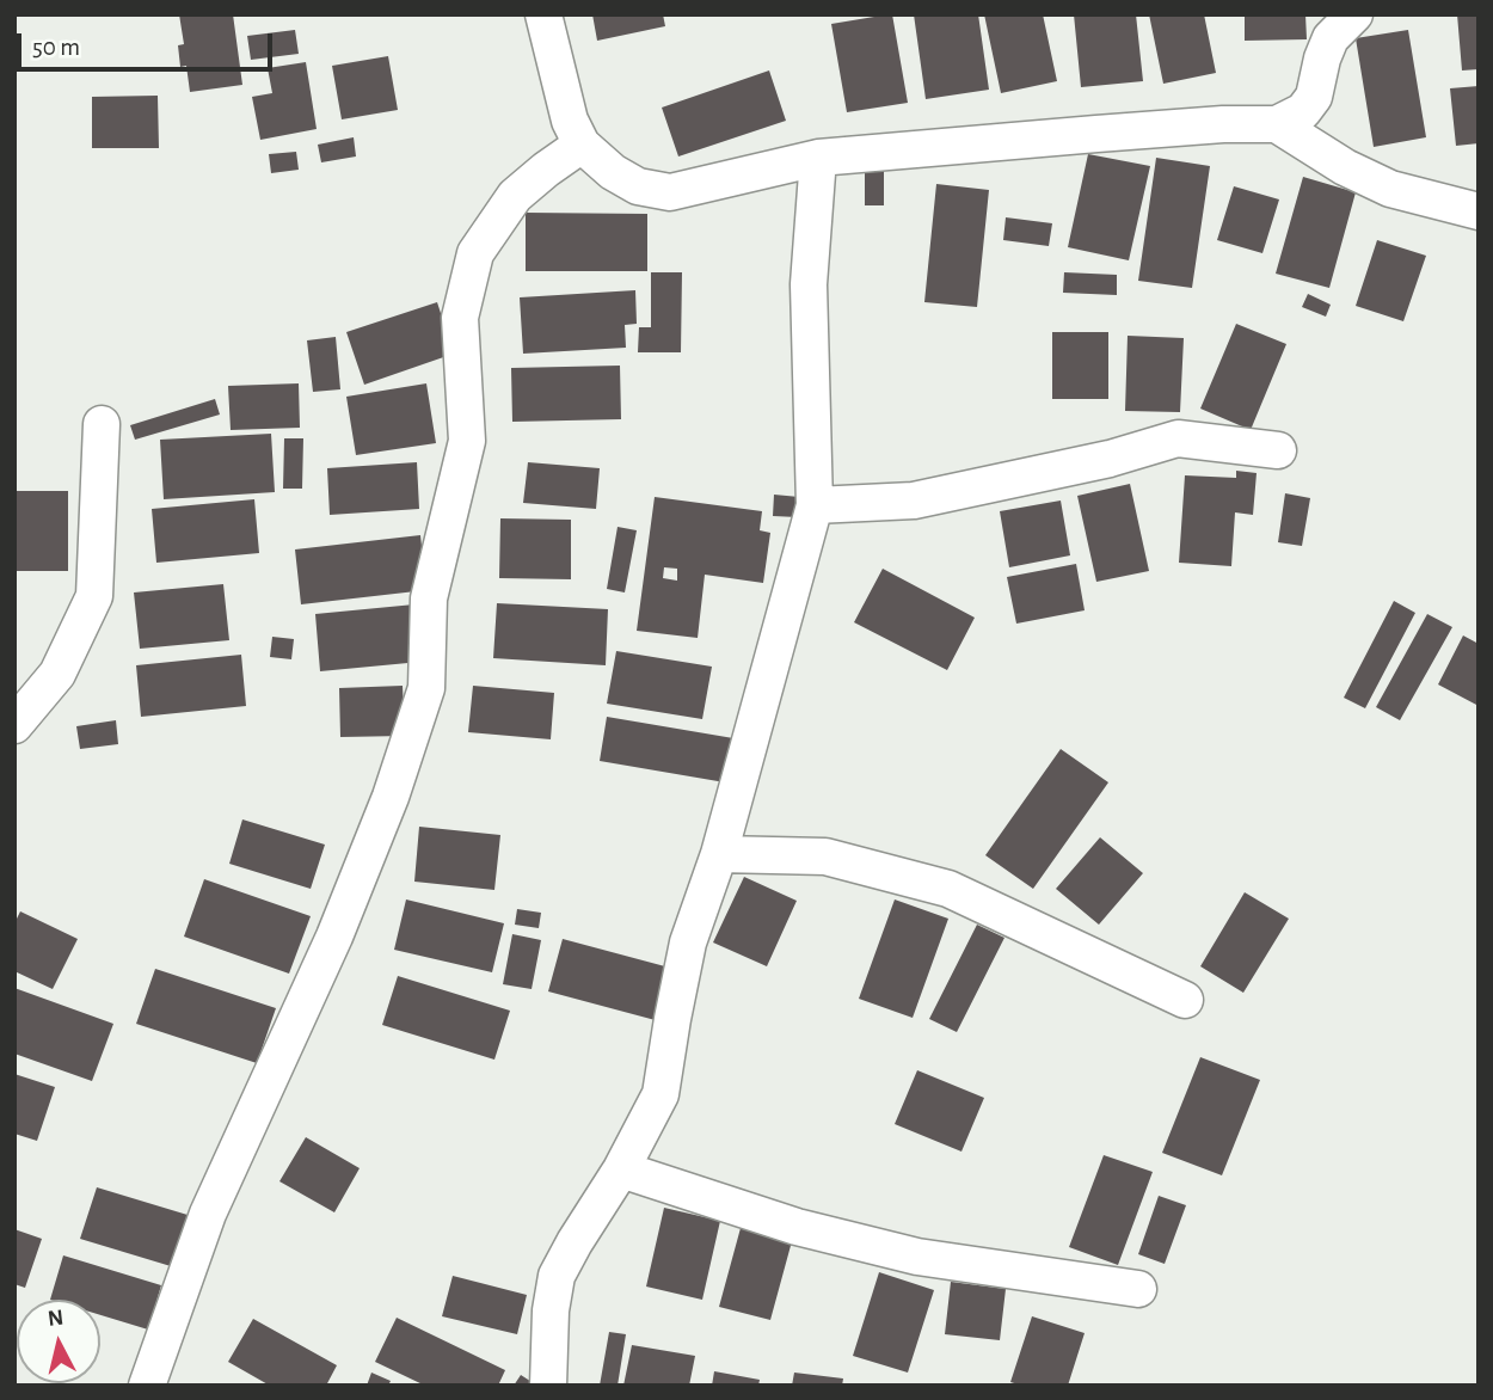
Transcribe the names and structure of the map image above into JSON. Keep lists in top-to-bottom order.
{
  "scale_bar": "50 m",
  "north": "top"
}
